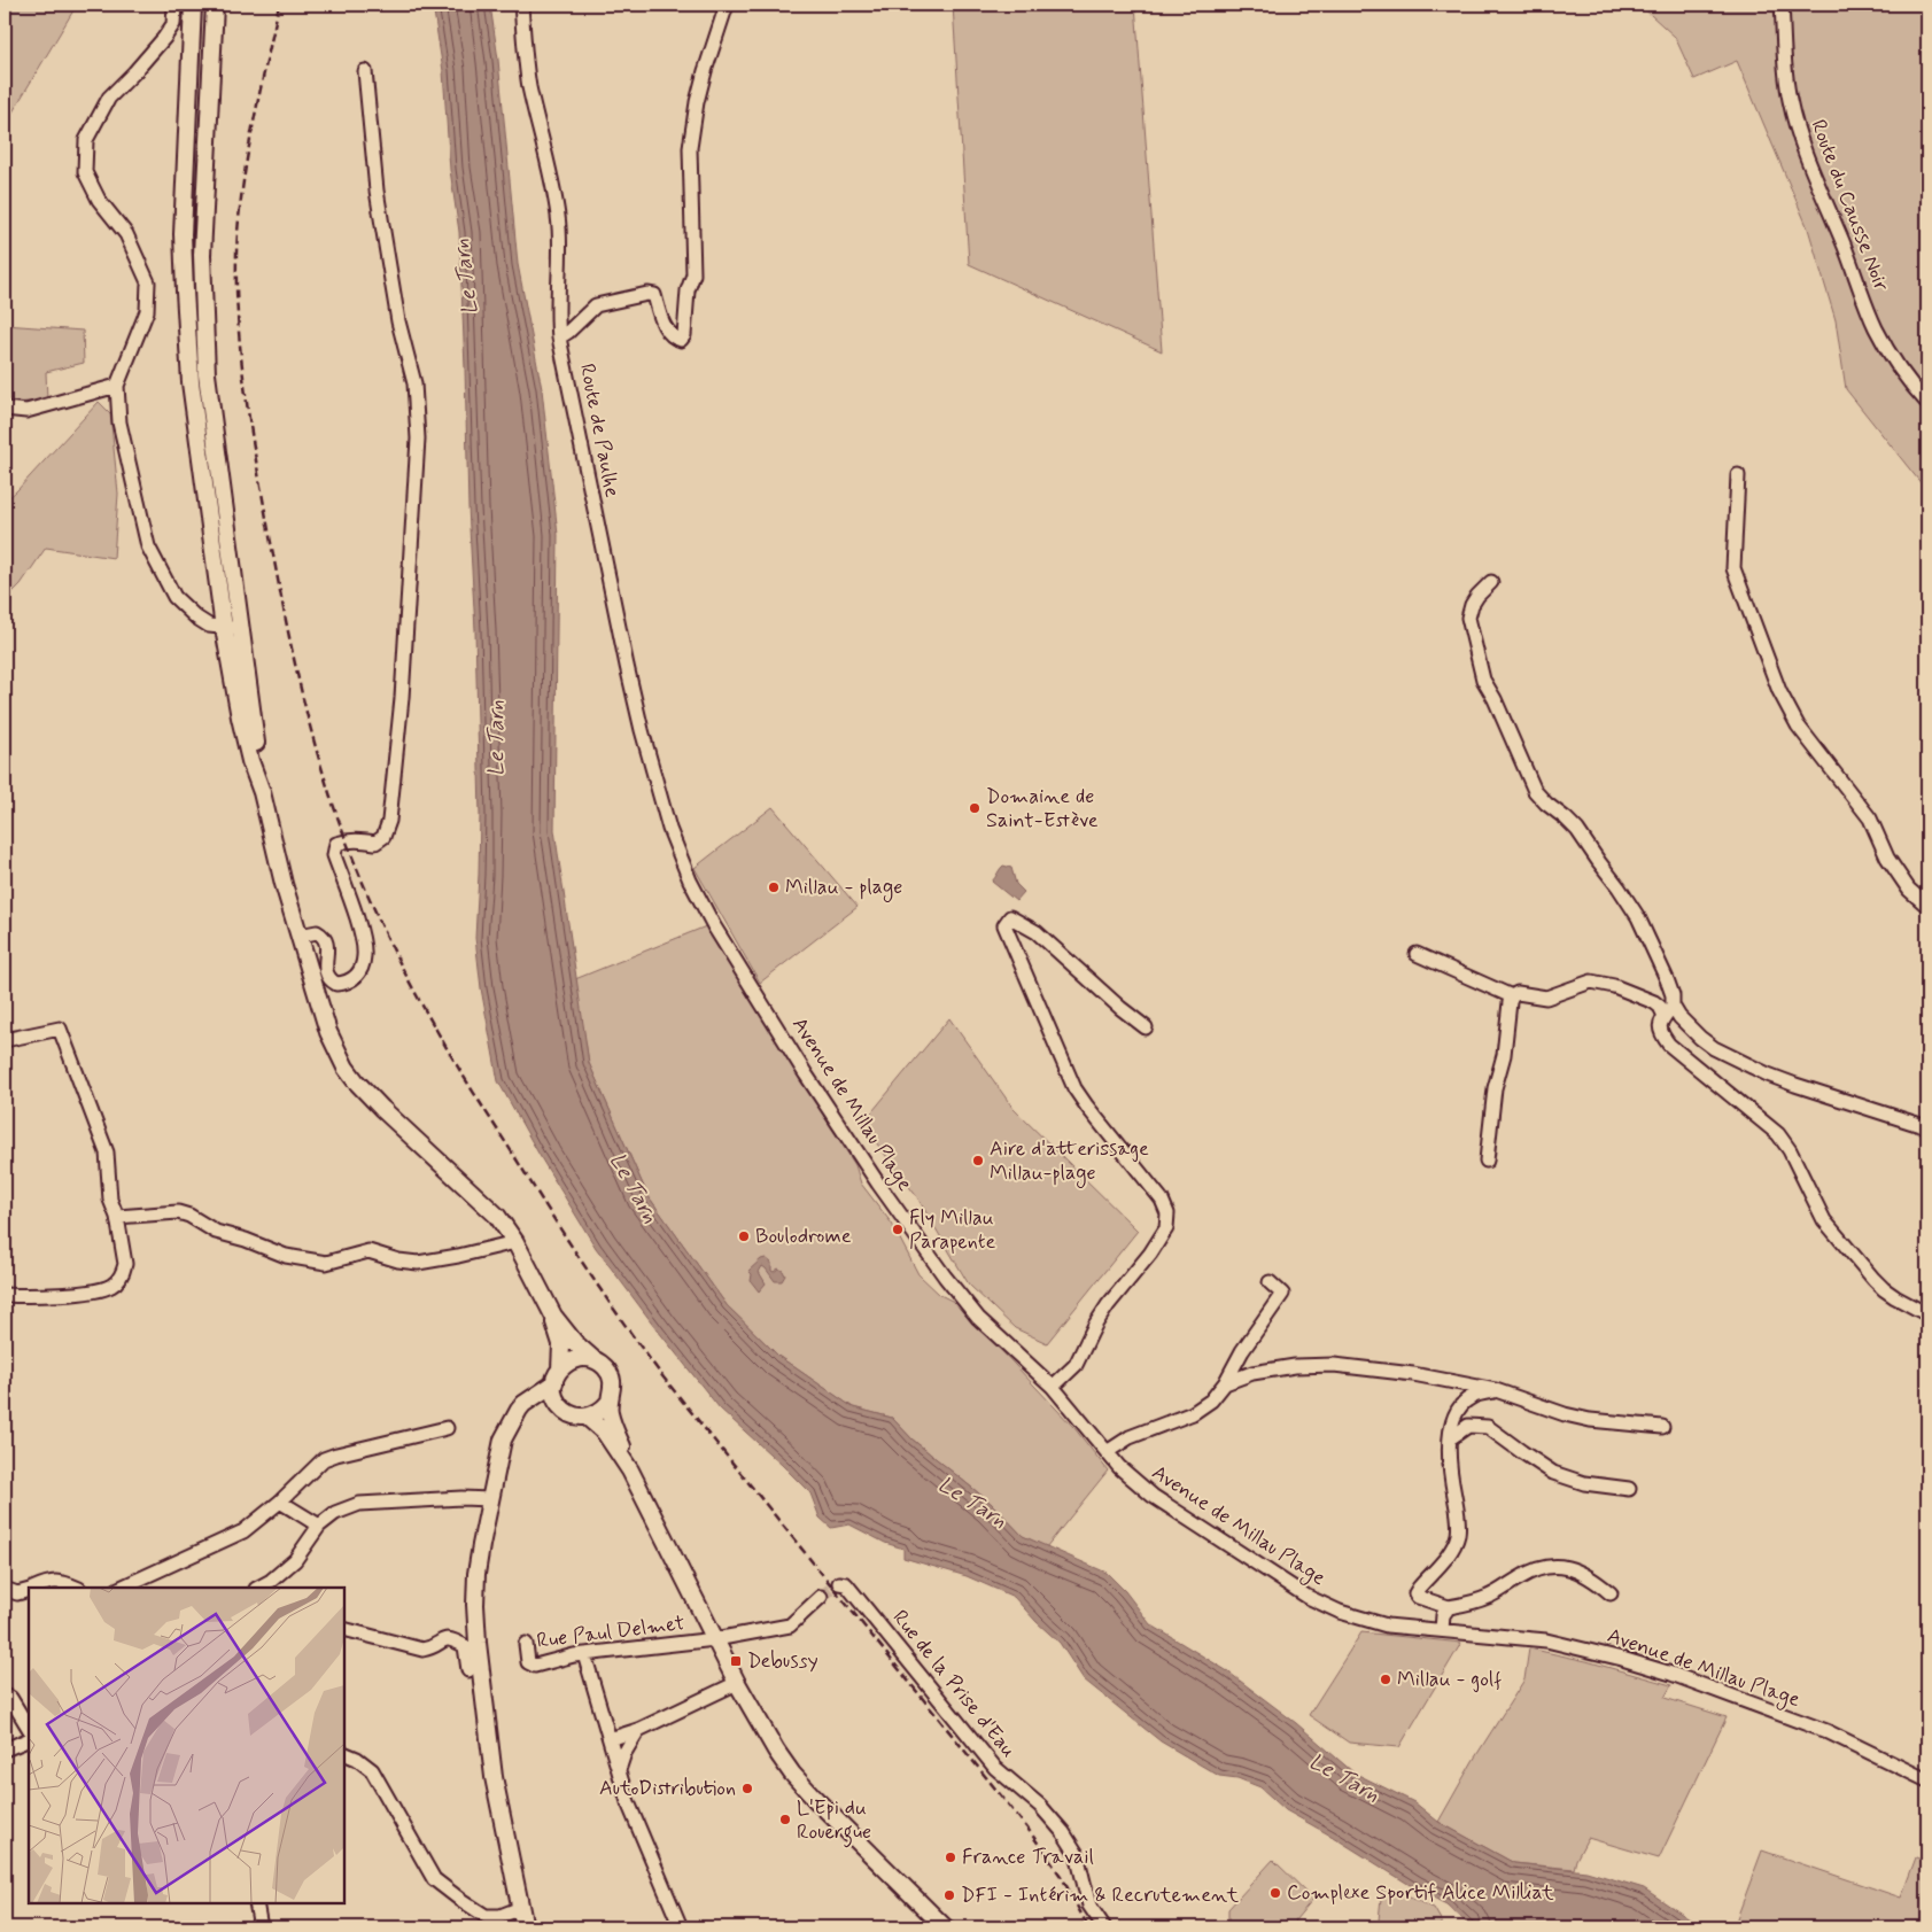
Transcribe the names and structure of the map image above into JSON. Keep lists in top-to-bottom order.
{
  "streets": {
    "street": [
      "Route du Causse Noir",
      "Route de Paulhe",
      "Avenue de Millau Plage",
      "Rue Paul Delmet",
      "Rue de la Prise d'Eau"
    ]
  },
  "crossings": [
    ["Route de Paulhe", "Avenue de Millau Plage"]
  ],
  "water": ["Le Tarn"],
  "places": {
    "other": [
      "Domaine de Saint-Estève",
      "Millau - plage",
      "Aire d'atterissage Millau-plage",
      "Fly Millau Parapente",
      "Boulodrome",
      "Millau - golf",
      "AutoDistribution",
      "L'Epi du Rouergue",
      "France Travail",
      "Complexe Sportif Alice Milliat",
      "DFI - Intérim & Recrutement"
    ],
    "transit": ["Debussy"]
  }
}
